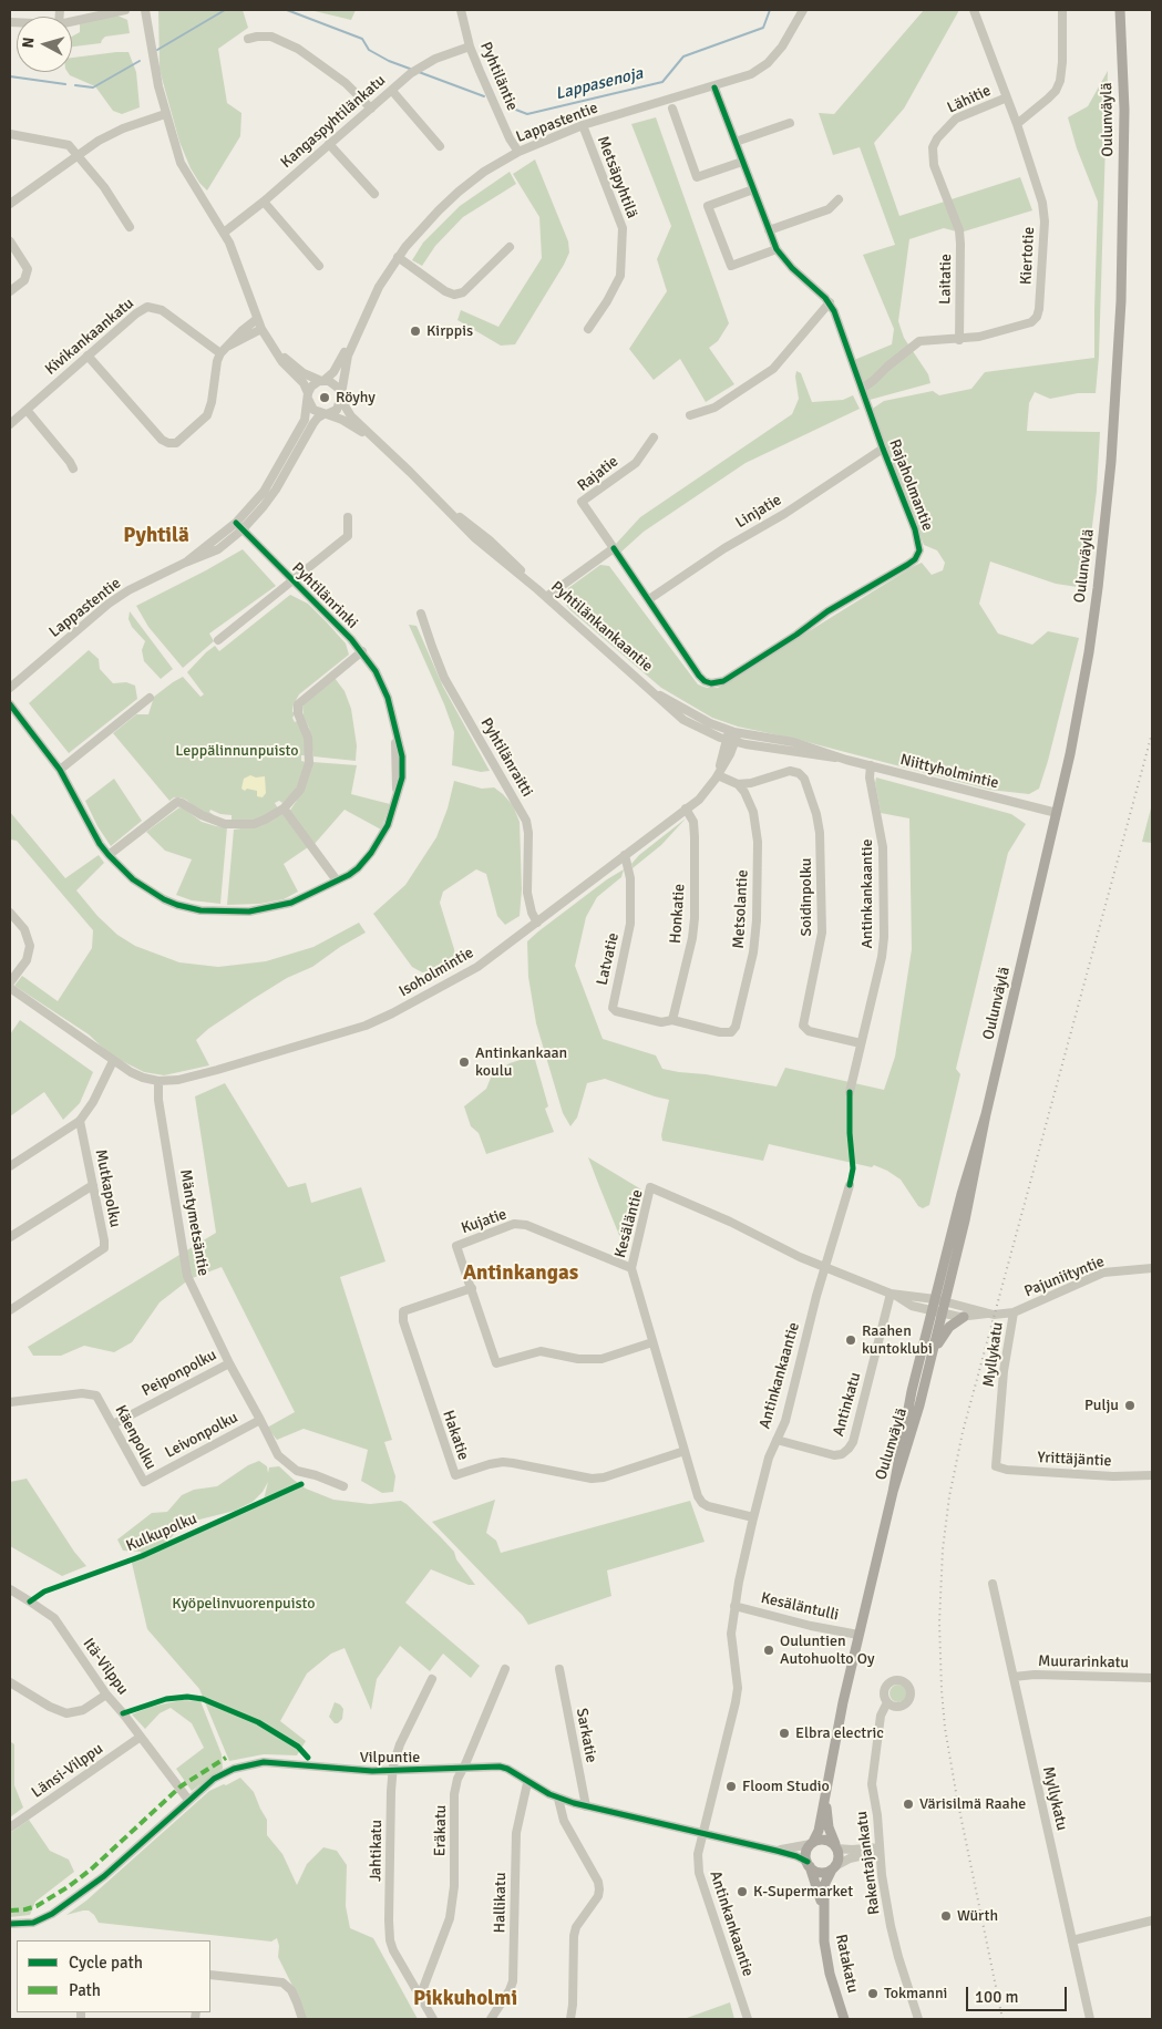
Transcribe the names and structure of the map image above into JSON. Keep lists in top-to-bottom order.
{
  "streets": {
    "main road": ["Oulunväylä", "Ratakatu"],
    "street": [
      "Pyhtiläntie",
      "Lähitie",
      "Kangaspyhtilänkatu",
      "Lappastentie",
      "Metsäpyhtilä",
      "Kiertotie",
      "Laitatie",
      "Kivikankaankatu",
      "Rajatie",
      "Rajaholmantie",
      "Linjatie",
      "Pyhtilänrinki",
      "Pyhtilänkankaantie",
      "Pyhtilänraitti",
      "Niittyholmintie",
      "Antinkankaantie",
      "Soidinpolku",
      "Metsolantie",
      "Honkatie",
      "Latvatie",
      "Isoholmintie",
      "Mutkapolku",
      "Kujatie",
      "Mäntymetsäntie",
      "Kesäläntie",
      "Pajuniityntie",
      "Myllykatu",
      "Peiponpolku",
      "Antinkatu",
      "Leivonpolku",
      "Hakatie",
      "Käenpolku",
      "Yrittäjäntie",
      "Kesäläntulli",
      "Muurarinkatu",
      "Itä-Vilppu",
      "Sarkatie",
      "Vilpuntie",
      "Länsi-Vilppu",
      "Eräkatu",
      "Jahtikatu",
      "Rakentajankatu",
      "Hallikatu"
    ],
    "cycle path": ["Kulkupolku"]
  },
  "crossings": [
    ["Pyhtiläntie", "Kangaspyhtilänkatu"],
    ["Pyhtiläntie", "Lappastentie"],
    ["Lähitie", "Kiertotie"],
    ["Lähitie", "Laitatie"],
    ["Oulunväylä", "Niittyholmintie"],
    ["Oulunväylä", "Kesäläntie"],
    ["Oulunväylä", "Pajuniityntie"],
    ["Oulunväylä", "Kesäläntulli"],
    ["Oulunväylä", "Vilpuntie"],
    ["Oulunväylä", "Ratakatu"],
    ["Lappastentie", "Metsäpyhtilä"],
    ["Lappastentie", "Rajaholmantie"],
    ["Lappastentie", "Pyhtilänrinki"],
    ["Lappastentie", "Pyhtilänkankaantie"],
    ["Kiertotie", "Laitatie"],
    ["Kiertotie", "Rajaholmantie"],
    ["Rajatie", "Rajaholmantie"],
    ["Rajaholmantie", "Linjatie"],
    ["Pyhtilänkankaantie", "Niittyholmintie"],
    ["Pyhtilänraitti", "Isoholmintie"],
    ["Niittyholmintie", "Antinkankaantie"],
    ["Antinkankaantie", "Soidinpolku"],
    ["Antinkankaantie", "Kesäläntie"],
    ["Antinkankaantie", "Antinkatu"],
    ["Antinkankaantie", "Kesäläntulli"],
    ["Antinkankaantie", "Vilpuntie"],
    ["Soidinpolku", "Metsolantie"],
    ["Metsolantie", "Honkatie"],
    ["Metsolantie", "Latvatie"],
    ["Honkatie", "Latvatie"],
    ["Honkatie", "Isoholmintie"],
    ["Latvatie", "Isoholmintie"],
    ["Isoholmintie", "Mäntymetsäntie"],
    ["Kujatie", "Kesäläntie"],
    ["Kujatie", "Hakatie"],
    ["Mäntymetsäntie", "Peiponpolku"],
    ["Mäntymetsäntie", "Leivonpolku"],
    ["Kesäläntie", "Pajuniityntie"],
    ["Kesäläntie", "Antinkatu"],
    ["Kesäläntie", "Hakatie"],
    ["Pajuniityntie", "Myllykatu"],
    ["Myllykatu", "Yrittäjäntie"],
    ["Myllykatu", "Muurarinkatu"],
    ["Peiponpolku", "Käenpolku"],
    ["Leivonpolku", "Käenpolku"],
    ["Itä-Vilppu", "Vilpuntie"],
    ["Itä-Vilppu", "Länsi-Vilppu"],
    ["Sarkatie", "Vilpuntie"],
    ["Vilpuntie", "Eräkatu"],
    ["Vilpuntie", "Jahtikatu"],
    ["Vilpuntie", "Hallikatu"],
    ["Vilpuntie", "Ratakatu"],
    ["Eräkatu", "Jahtikatu"]
  ],
  "districts": ["Pyhtilä", "Antinkangas", "Pikkuholmi"],
  "water": ["Lappasenoja"],
  "parks": ["Leppälinnunpuisto", "Kyöpelinvuorenpuisto"],
  "places": [
    "Kirppis",
    "Röyhy",
    "Antinkankaan koulu",
    "Raahen kuntoklubi",
    "Pulju",
    "Ouluntien Autohuolto Oy",
    "Elbra electric",
    "Floom Studio",
    "Värisilmä Raahe",
    "K-Supermarket",
    "Würth",
    "Tokmanni"
  ],
  "legend": ["Cycle path", "Path"],
  "scale_bar": "100 m",
  "north": "left"
}
